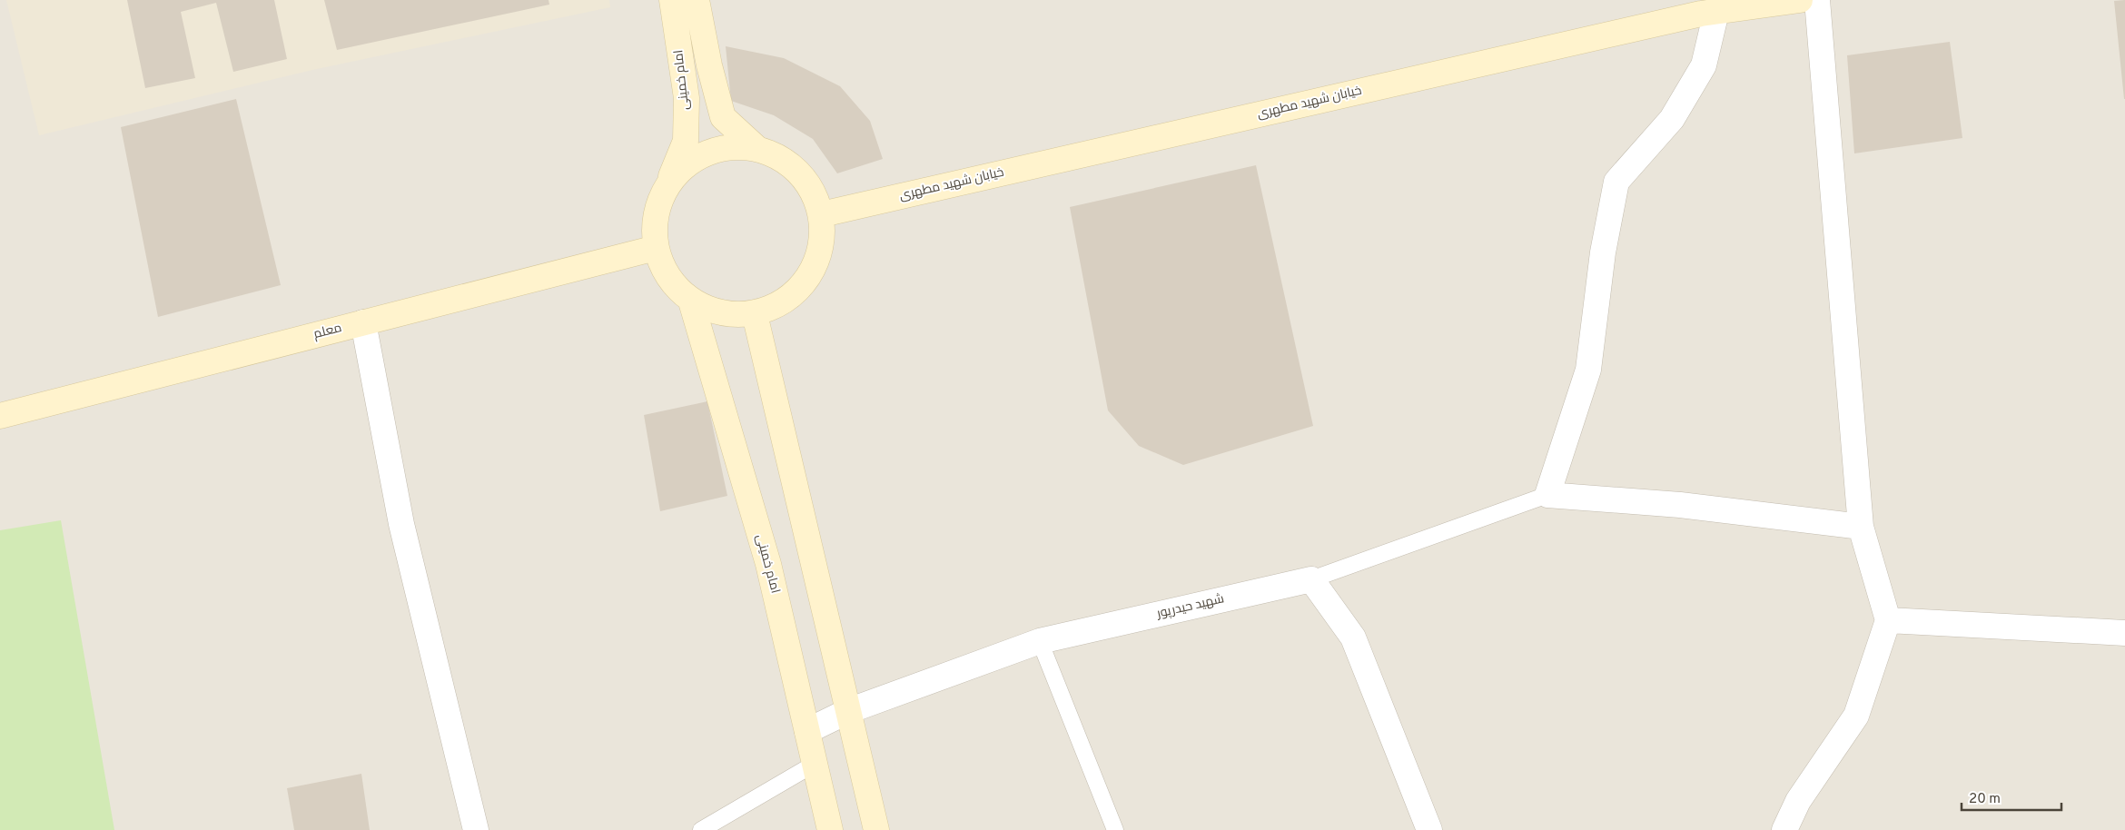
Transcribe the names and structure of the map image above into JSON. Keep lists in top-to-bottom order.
{
  "streets": {
    "main road": ["امام خمینی", "خیابان شهید مطهری", "معلم"],
    "street": ["شهید حیدرپور"]
  },
  "crossings": [
    ["امام خمینی", "معلم"],
    ["امام خمینی", "شهید حیدرپور"]
  ],
  "scale_bar": "20 m"
}
